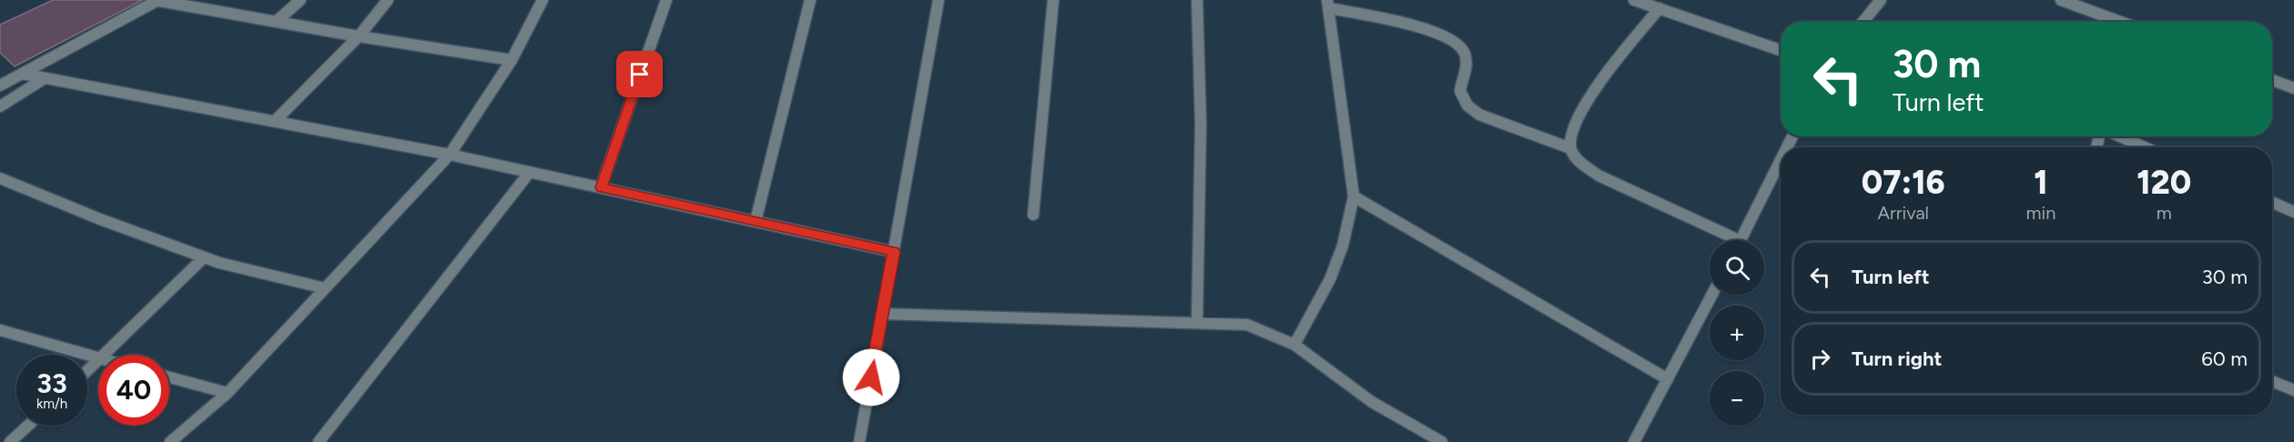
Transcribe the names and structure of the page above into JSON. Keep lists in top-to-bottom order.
{
  "page": {
    "turn": ["30 m", "Turn left"],
    "eta": [
      "07:16",
      "Arrival",
      "1",
      "min",
      "120",
      "m"
    ],
    "map_buttons": ["+", "−"],
    "list": [
      {
        "name": "Turn left",
        "value": "30 m"
      },
      {
        "name": "Turn right",
        "value": "60 m"
      }
    ],
    "speed": "33 km/h",
    "limit": "40"
  }
}
